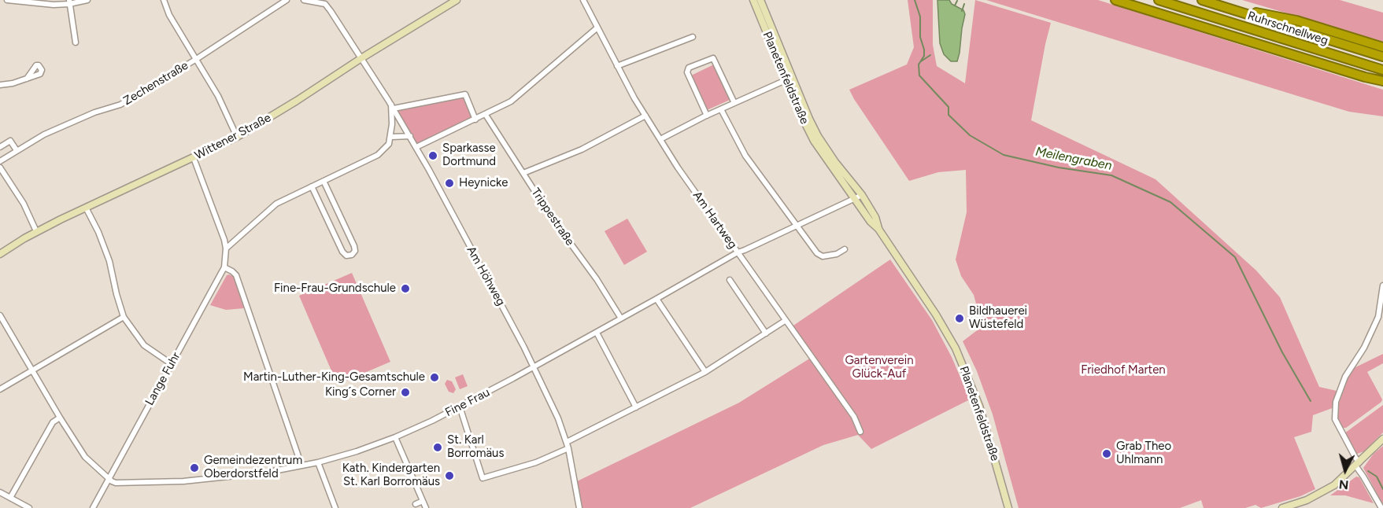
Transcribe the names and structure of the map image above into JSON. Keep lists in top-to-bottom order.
{
  "streets": {
    "highway": ["Ruhrschnellweg"],
    "street": [
      "Planetenfeldstraße",
      "Zechenstraße",
      "Wittener Straße",
      "Trippestraße",
      "Am Hartweg",
      "Am Höhweg",
      "Lange Fuhr",
      "Fine Frau"
    ]
  },
  "crossings": [
    ["Planetenfeldstraße", "Fine Frau"],
    ["Wittener Straße", "Am Höhweg"],
    ["Trippestraße", "Fine Frau"],
    ["Am Hartweg", "Fine Frau"],
    ["Am Höhweg", "Fine Frau"],
    ["Lange Fuhr", "Fine Frau"]
  ],
  "water": ["Meilengraben"],
  "parks": ["Gartenverein Glück-Auf", "Friedhof Marten"],
  "places": [
    "Sparkasse Dortmund",
    "Heynicke",
    "Fine-Frau-Grundschule",
    "Bildhauerei Wüstefeld",
    "Martin-Luther-King-Gesamtschule",
    "King´s Corner",
    "St. Karl Borromäus",
    "Grab Theo Uhlmann",
    "Gemeindezentrum Oberdorstfeld",
    "Kath. Kindergarten St. Karl Borromäus"
  ],
  "north": "bottom"
}
